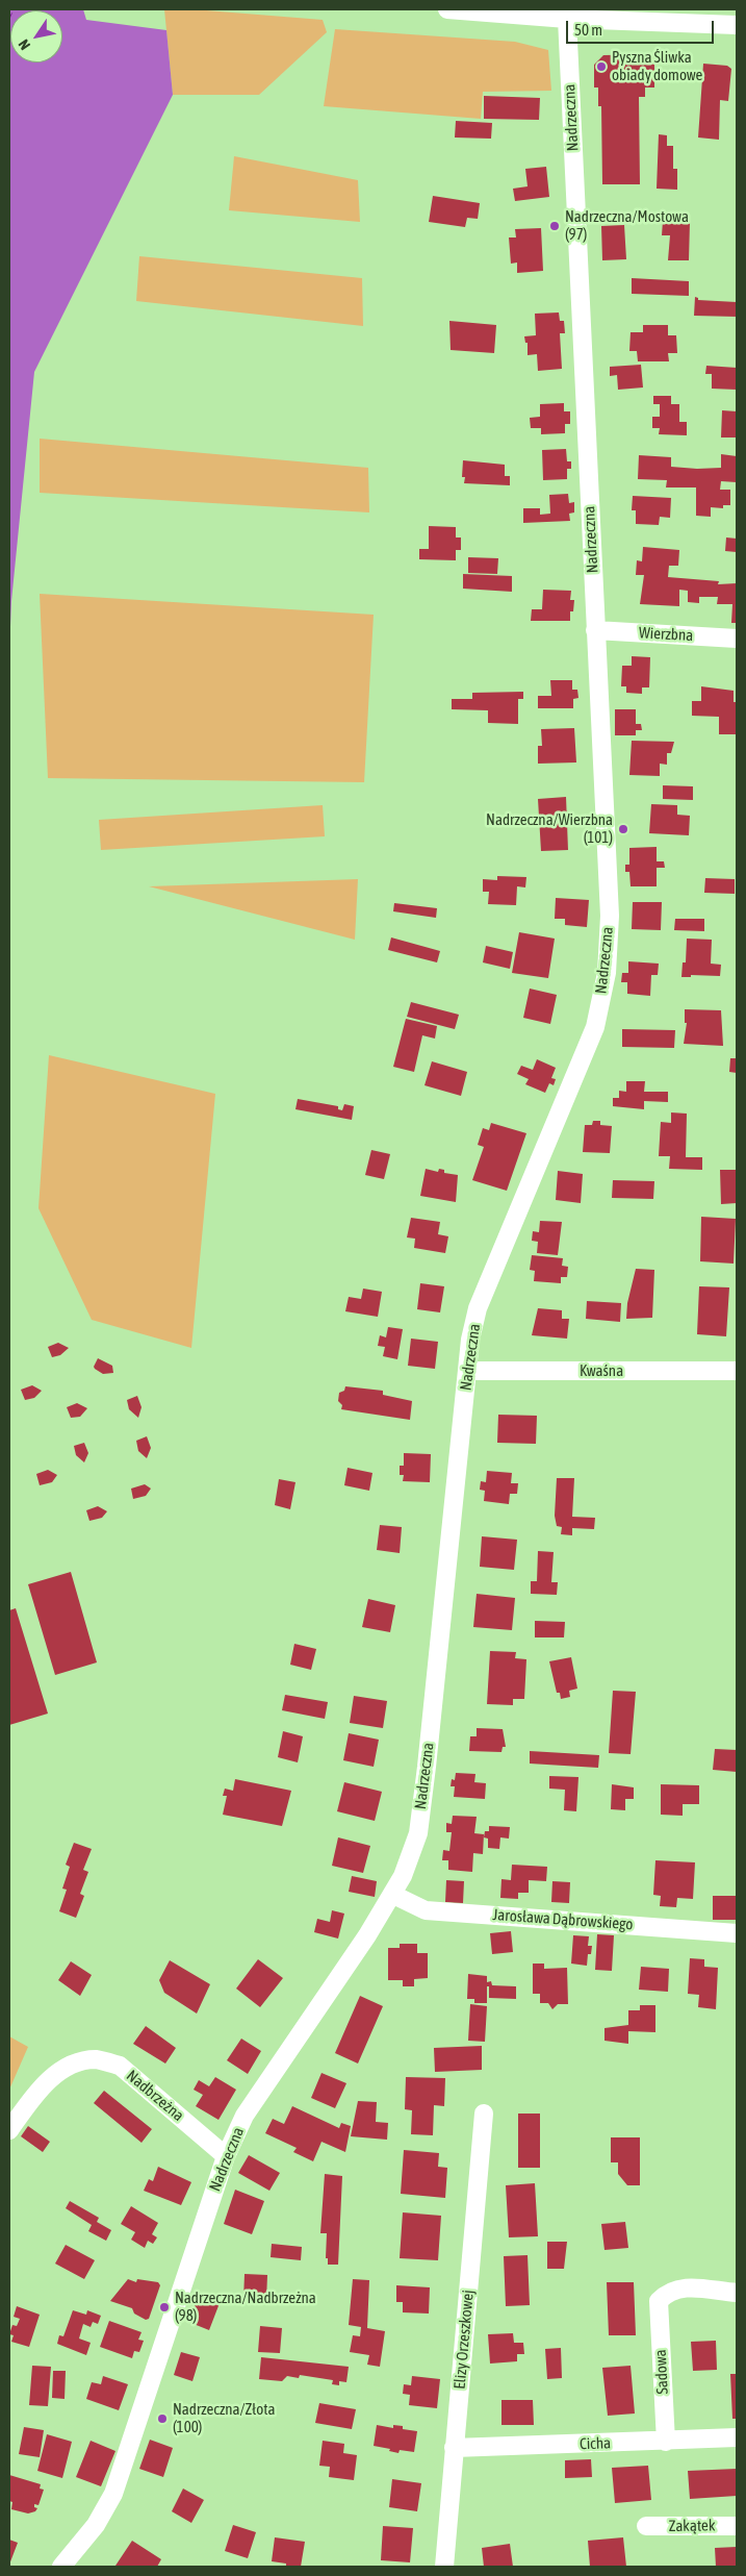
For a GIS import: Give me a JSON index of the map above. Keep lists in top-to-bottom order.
{
  "streets": {
    "street": [
      "Nadrzeczna",
      "Wierzbna",
      "Kwaśna",
      "Jarosława Dąbrowskiego",
      "Nadbrzeżna",
      "Elizy Orzeszkowej",
      "Sadowa",
      "Cicha",
      "Zakątek"
    ]
  },
  "crossings": [
    ["Nadrzeczna", "Wierzbna"],
    ["Nadrzeczna", "Kwaśna"],
    ["Nadrzeczna", "Jarosława Dąbrowskiego"],
    ["Nadrzeczna", "Nadbrzeżna"],
    ["Elizy Orzeszkowej", "Cicha"],
    ["Sadowa", "Cicha"]
  ],
  "places": [
    "Pyszna Śliwka obiady domowe",
    "Nadrzeczna/Mostowa (97)",
    "Nadrzeczna/Wierzbna (101)",
    "Nadrzeczna/Nadbrzeżna (98)",
    "Nadrzeczna/Złota (100)"
  ],
  "scale_bar": "50 m",
  "north": "bottom left"
}
